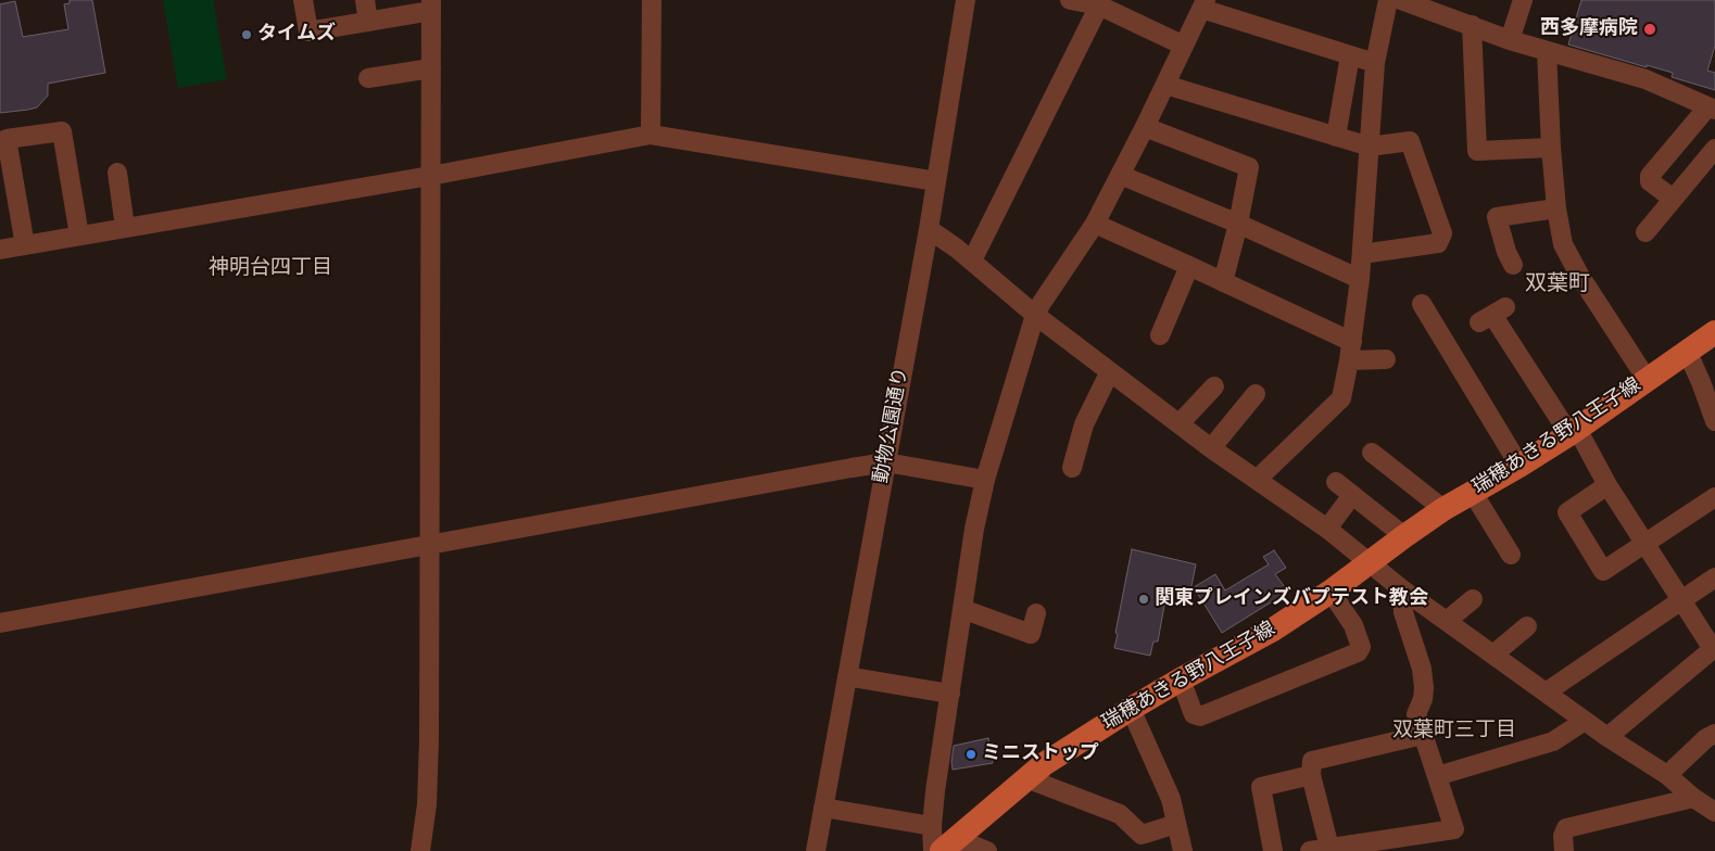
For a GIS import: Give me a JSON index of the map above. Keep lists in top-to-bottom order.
{
  "streets": {
    "main road": ["瑞穂あきる野八王子線"],
    "street": ["動物公園通り"]
  },
  "districts": ["神明台四丁目", "双葉町", "双葉町三丁目"],
  "places": [
    "西多摩病院",
    "タイムズ",
    "関東プレインズバプテスト教会",
    "ミニストップ"
  ]
}
